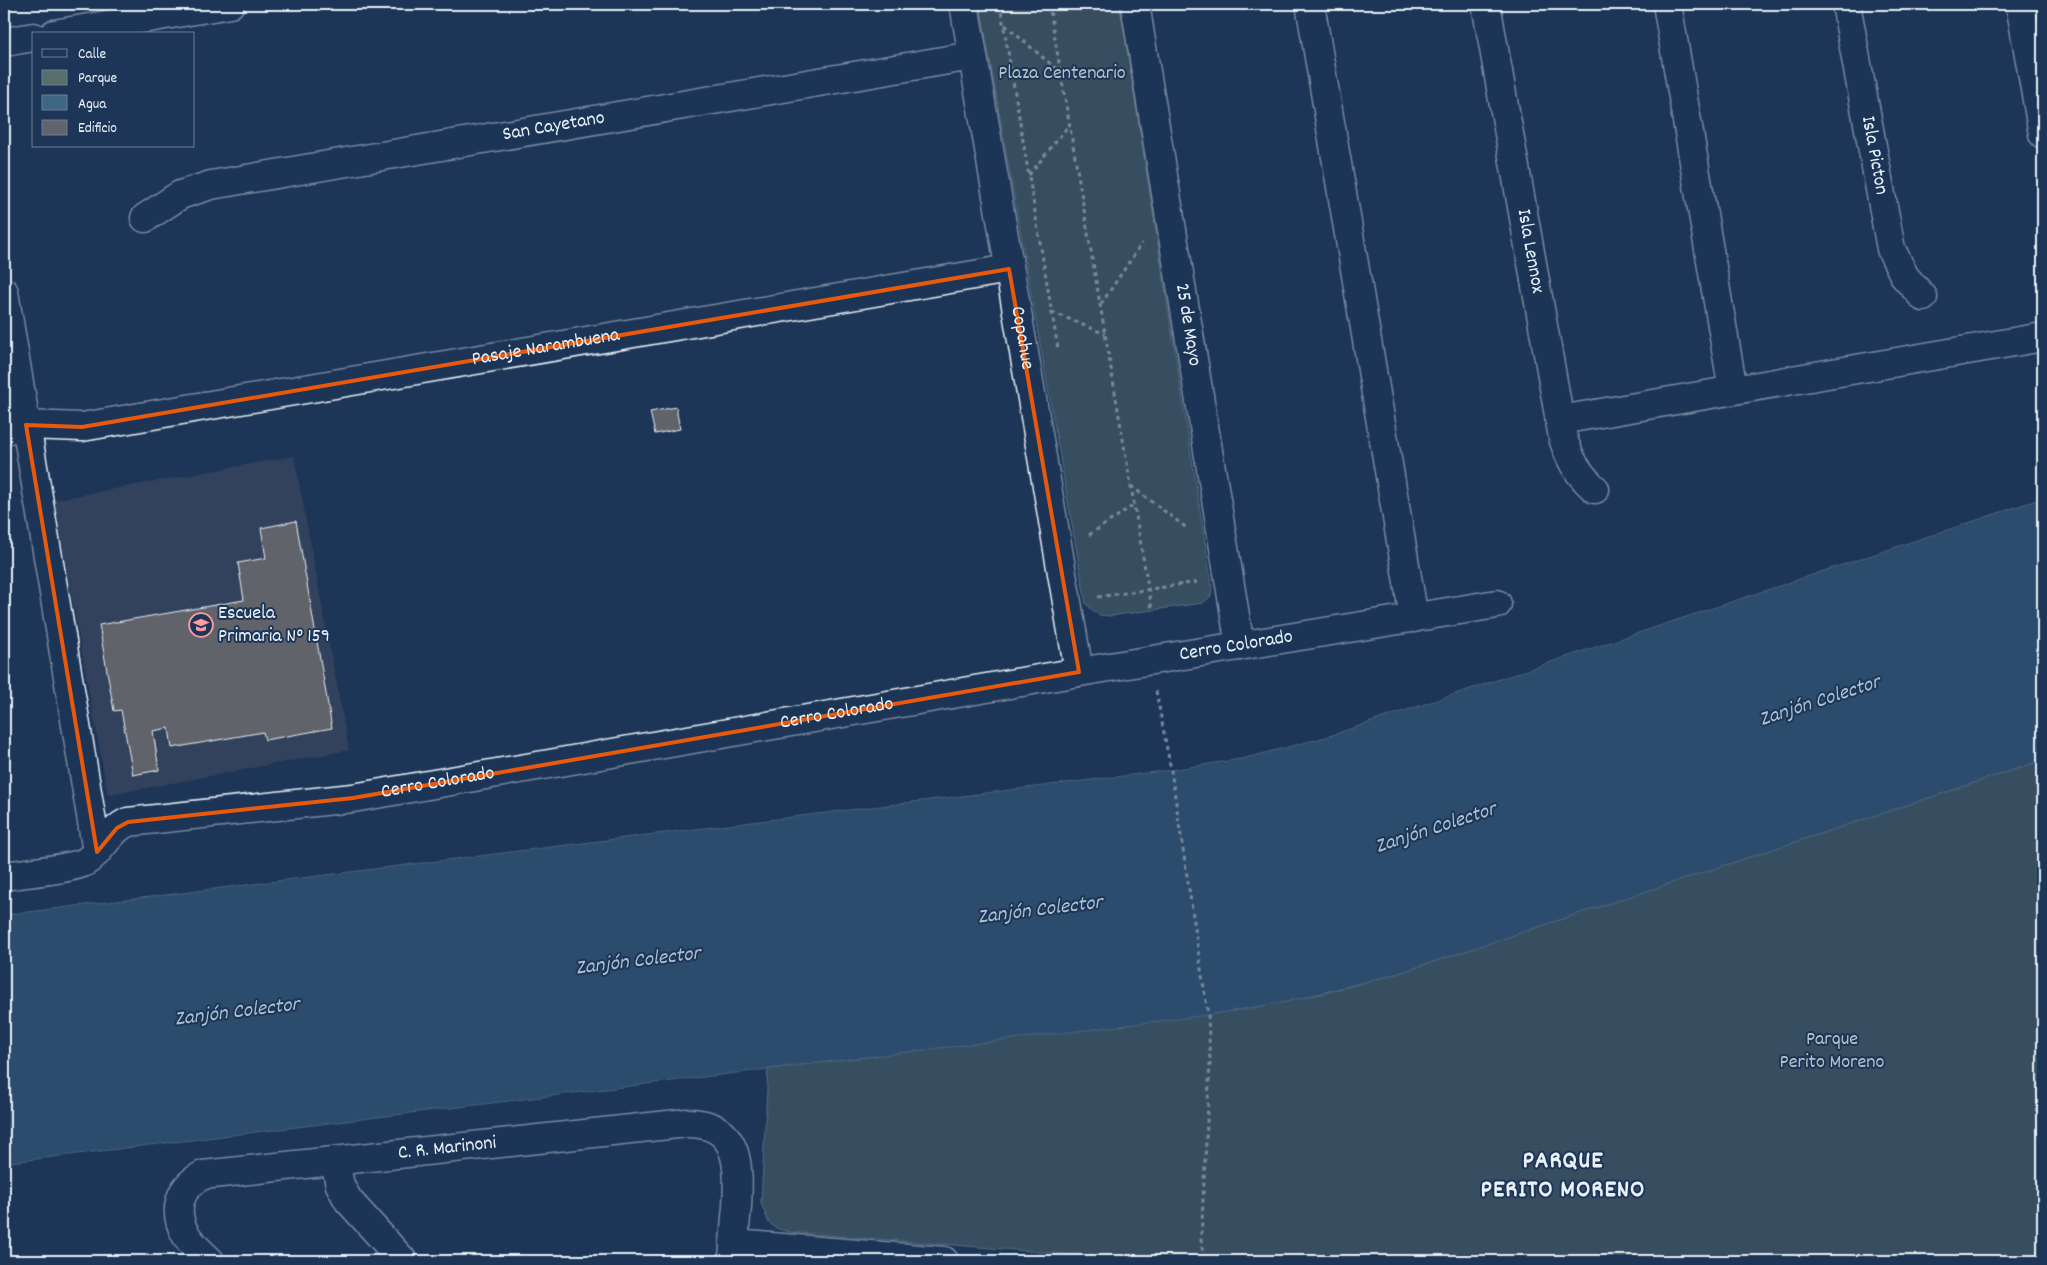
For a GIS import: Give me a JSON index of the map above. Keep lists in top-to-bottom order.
{
  "streets": {
    "street": [
      "San Cayetano",
      "Isla Picton",
      "Isla Lennox",
      "25 de Mayo",
      "Copahue",
      "Pasaje Narambuena",
      "Cerro Colorado",
      "C. R. Marinoni"
    ]
  },
  "crossings": [
    ["San Cayetano", "Copahue"],
    ["25 de Mayo", "Cerro Colorado"],
    ["Copahue", "Pasaje Narambuena"],
    ["Copahue", "Cerro Colorado"]
  ],
  "districts": ["PARQUE PERITO MORENO"],
  "water": ["Zanjón Colector"],
  "parks": ["Plaza Centenario", "Parque Perito Moreno"],
  "places": {
    "school or university": ["Escuela Primaria N° 159"]
  },
  "legend": [
    "Calle",
    "Parque",
    "Agua",
    "Edificio"
  ]
}
